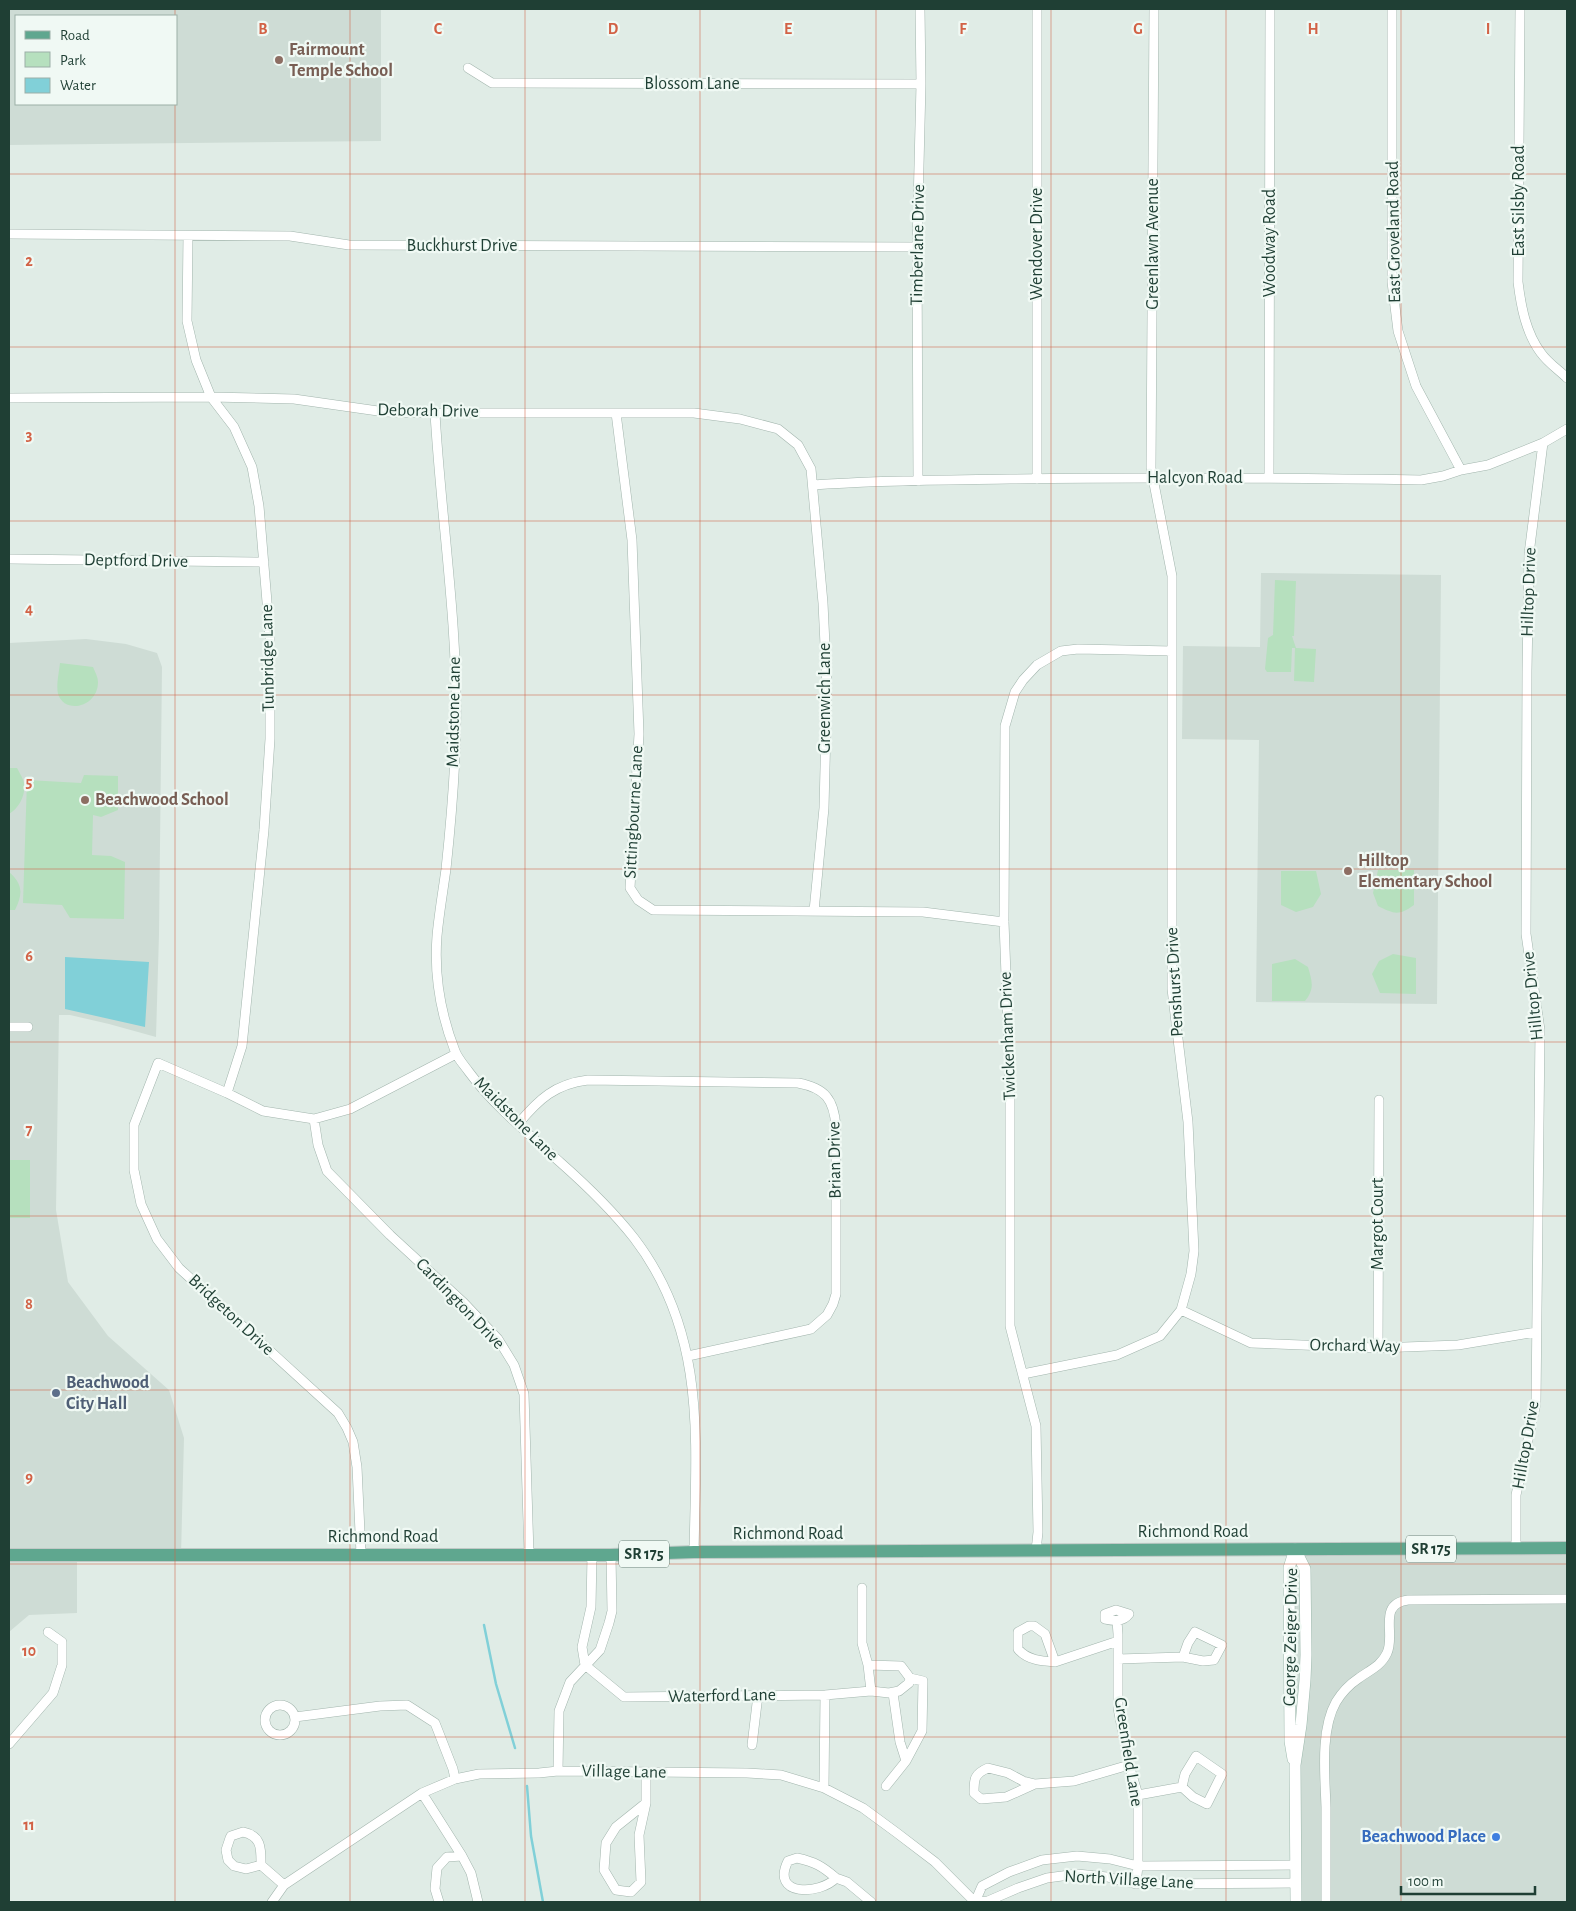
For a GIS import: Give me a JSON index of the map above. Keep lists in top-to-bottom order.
{
  "streets": {
    "main road": ["Richmond Road", "SR 175"],
    "street": [
      "Blossom Lane",
      "East Silsby Road",
      "East Groveland Road",
      "Woodway Road",
      "Wendover Drive",
      "Greenlawn Avenue",
      "Timberlane Drive",
      "Buckhurst Drive",
      "Deborah Drive",
      "Halcyon Road",
      "Deptford Drive",
      "Hilltop Drive",
      "Tunbridge Lane",
      "Greenwich Lane",
      "Maidstone Lane",
      "Sittingbourne Lane",
      "Penshurst Drive",
      "Twickenham Drive",
      "Brian Drive",
      "Margot Court",
      "Cardington Drive",
      "Bridgeton Drive",
      "Orchard Way",
      "George Zeiger Drive",
      "Waterford Lane",
      "Greenfield Lane",
      "Village Lane",
      "North Village Lane"
    ]
  },
  "crossings": [
    ["Blossom Lane", "Timberlane Drive"],
    ["East Groveland Road", "Halcyon Road"],
    ["Woodway Road", "Halcyon Road"],
    ["Wendover Drive", "Halcyon Road"],
    ["Greenlawn Avenue", "Halcyon Road"],
    ["Greenlawn Avenue", "Penshurst Drive"],
    ["Timberlane Drive", "Buckhurst Drive"],
    ["Timberlane Drive", "Halcyon Road"],
    ["Buckhurst Drive", "Tunbridge Lane"],
    ["Deborah Drive", "Halcyon Road"],
    ["Deborah Drive", "Tunbridge Lane"],
    ["Deborah Drive", "Greenwich Lane"],
    ["Deborah Drive", "Maidstone Lane"],
    ["Deborah Drive", "Sittingbourne Lane"],
    ["Halcyon Road", "Hilltop Drive"],
    ["Halcyon Road", "Greenwich Lane"],
    ["Halcyon Road", "Penshurst Drive"],
    ["Deptford Drive", "Tunbridge Lane"],
    ["Hilltop Drive", "Orchard Way"],
    ["Hilltop Drive", "Richmond Road"],
    ["Tunbridge Lane", "Bridgeton Drive"],
    ["Greenwich Lane", "Sittingbourne Lane"],
    ["Maidstone Lane", "Brian Drive"],
    ["Maidstone Lane", "Richmond Road"],
    ["Sittingbourne Lane", "Twickenham Drive"],
    ["Penshurst Drive", "Twickenham Drive"],
    ["Penshurst Drive", "Orchard Way"],
    ["Twickenham Drive", "Richmond Road"],
    ["Margot Court", "Orchard Way"],
    ["Cardington Drive", "Richmond Road"],
    ["Bridgeton Drive", "Richmond Road"],
    ["Richmond Road", "George Zeiger Drive"],
    ["George Zeiger Drive", "North Village Lane"],
    ["Greenfield Lane", "North Village Lane"],
    ["Village Lane", "North Village Lane"]
  ],
  "places": [
    "Fairmount Temple School",
    "Beachwood School",
    "Hilltop Elementary School",
    "Beachwood City Hall",
    "Beachwood Place"
  ],
  "legend": ["Road", "Park", "Water"],
  "scale_bar": "100 m",
  "grid": {
    "columns": [
      "B",
      "C",
      "D",
      "E",
      "F",
      "G",
      "H",
      "I"
    ],
    "rows": [
      "2",
      "3",
      "4",
      "5",
      "6",
      "7",
      "8",
      "9",
      "10",
      "11"
    ]
  }
}
